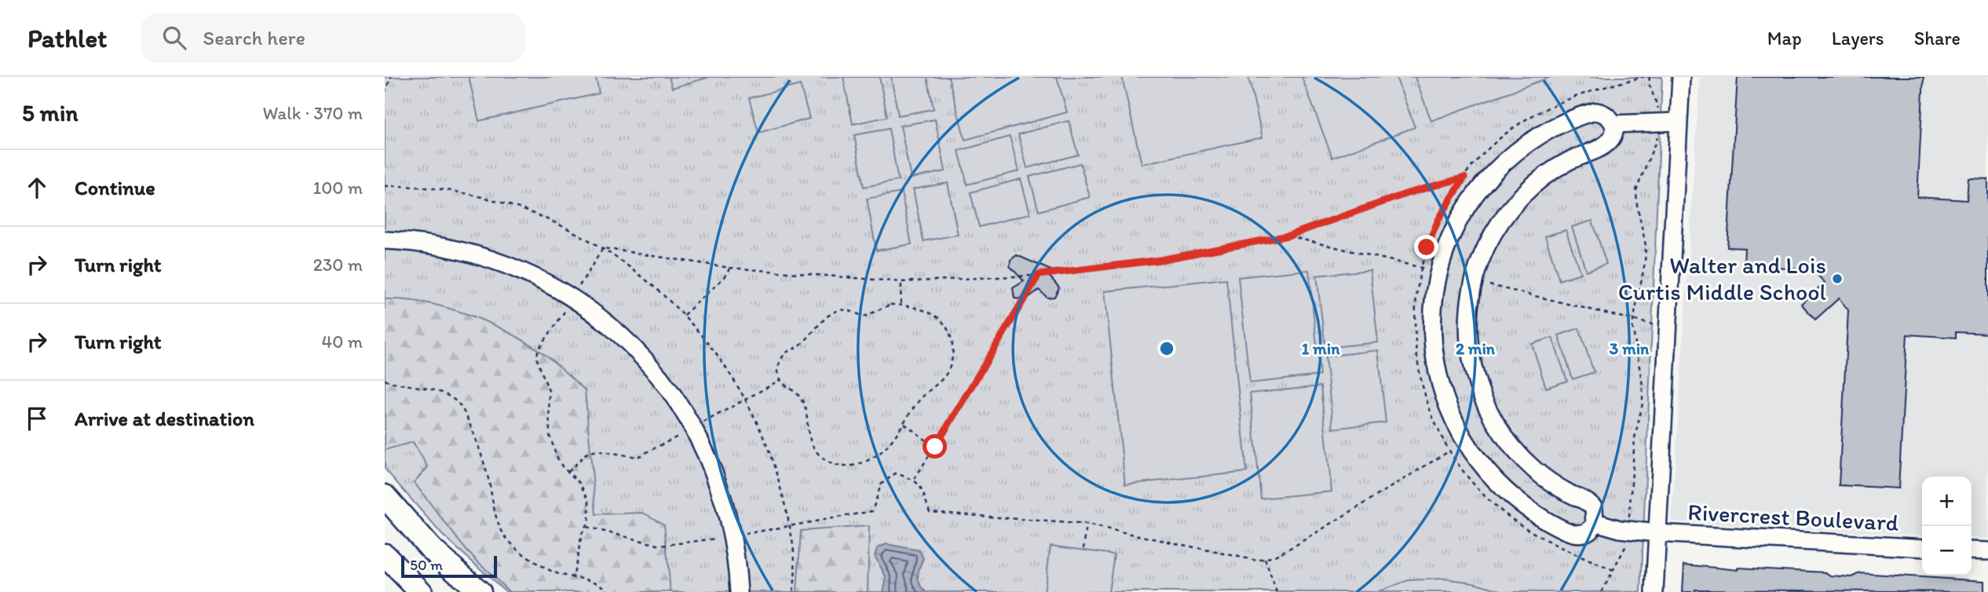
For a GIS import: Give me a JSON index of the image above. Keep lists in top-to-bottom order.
{
  "streets": {
    "street": ["Rivercrest Boulevard"]
  },
  "places": ["Walter and Lois Curtis Middle School"],
  "scale_bar": "50 m",
  "page": {
    "header": "Pathlet",
    "search": "Search here",
    "nav": ["Map", "Layers", "Share"],
    "heading": ["5 min", "Walk · 370 m"],
    "list": [
      ["Continue", "100 m"],
      ["Turn right", "230 m"],
      ["Turn right", "40 m"],
      "Arrive at destination"
    ],
    "map_buttons": ["+", "−"],
    "scale": "50 m"
  },
  "rings": ["1 min", "2 min", "3 min"]
}
